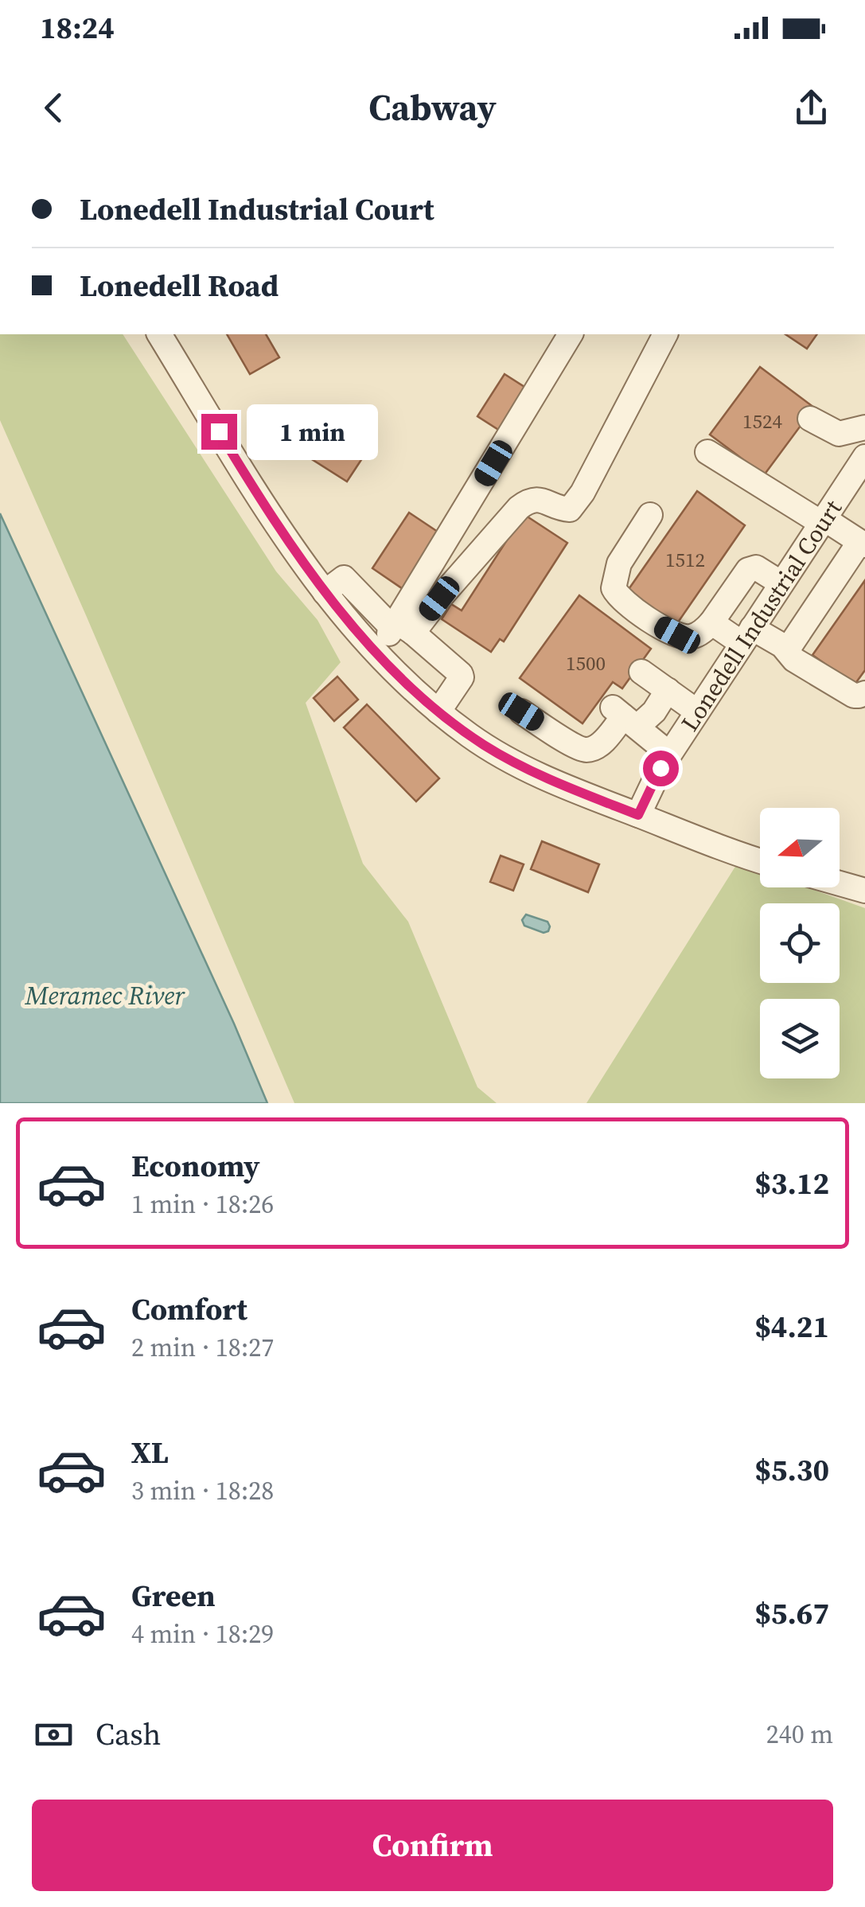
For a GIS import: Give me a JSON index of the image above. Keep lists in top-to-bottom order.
{
  "streets": {
    "street": ["Lonedell Industrial Court"]
  },
  "water": ["Meramec River"],
  "house_numbers": ["1524", "1512", "1500"],
  "north": "left",
  "page": {
    "status": "18:24",
    "header": "Cabway",
    "banner": ["Lonedell Industrial Court", "Lonedell Road"],
    "bubble": "1 min",
    "list": [
      {
        "name": "Economy",
        "note": "1 min · 18:26",
        "value": "$3.12"
      },
      {
        "name": "Comfort",
        "note": "2 min · 18:27",
        "value": "$4.21"
      },
      {
        "name": "XL",
        "note": "3 min · 18:28",
        "value": "$5.30"
      },
      {
        "name": "Green",
        "note": "4 min · 18:29",
        "value": "$5.67"
      }
    ],
    "pay": ["Cash", "240 m"],
    "buttons": "Confirm"
  }
}
